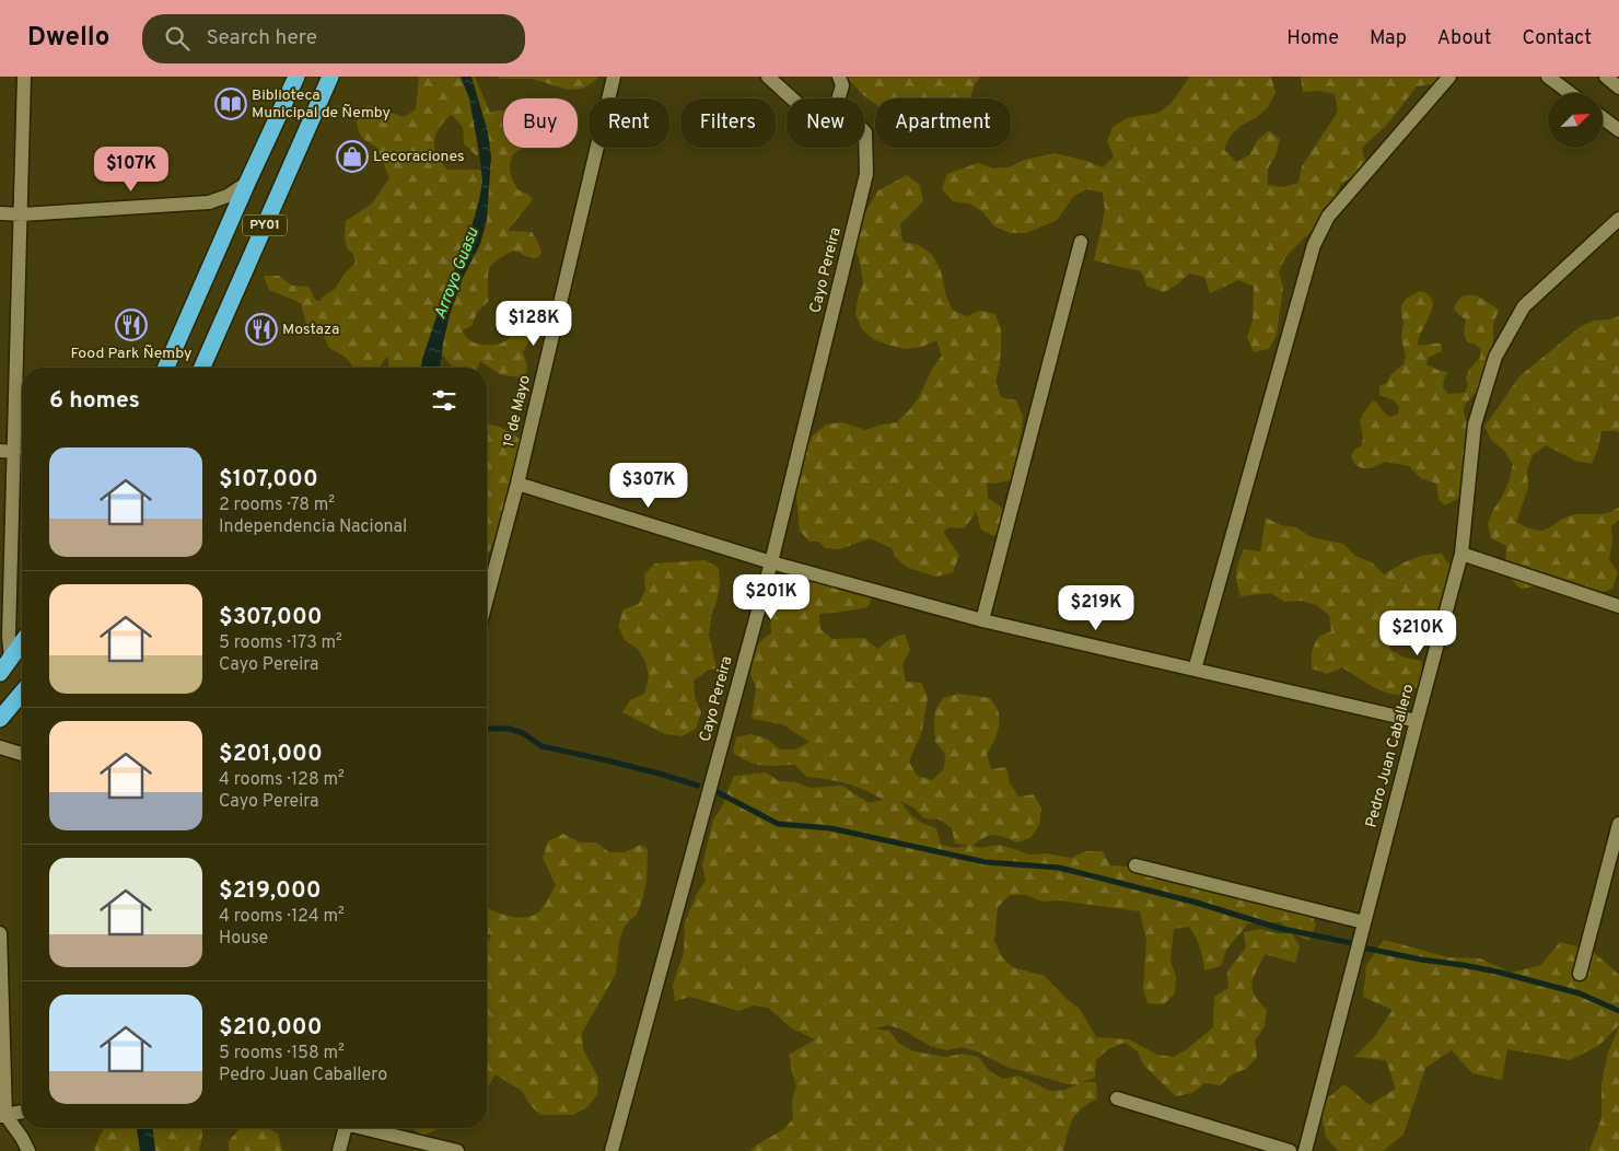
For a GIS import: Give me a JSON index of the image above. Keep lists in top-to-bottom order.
{
  "streets": {
    "highway": ["PY01"],
    "street": ["Cayo Pereira", "1º de Mayo", "Pedro Juan Caballero"]
  },
  "water": ["Arroyo Guasu"],
  "places": {
    "library": ["Biblioteca Municipal de Ñemby"],
    "shop": ["Lecoraciones"],
    "restaurant": ["Food Park Ñemby", "Mostaza"]
  },
  "north": "top right",
  "page": {
    "header": "Dwello",
    "search": "Search here",
    "nav": [
      "Home",
      "Map",
      "About",
      "Contact"
    ],
    "chip": [
      "Buy",
      "Rent",
      "Filters",
      "New",
      "Apartment"
    ],
    "price": [
      "$107K",
      "$128K",
      "$307K",
      "$201K",
      "$219K",
      "$210K"
    ],
    "heading": "6 homes",
    "list": [
      {
        "name": "$107,000",
        "note": "2 rooms · 78 m² · Independencia Nacional"
      },
      {
        "name": "$307,000",
        "note": "5 rooms · 173 m² · Cayo Pereira"
      },
      {
        "name": "$201,000",
        "note": "4 rooms · 128 m² · Cayo Pereira"
      },
      {
        "name": "$219,000",
        "note": "4 rooms · 124 m² · House"
      },
      {
        "name": "$210,000",
        "note": "5 rooms · 158 m² · Pedro Juan Caballero"
      }
    ]
  }
}
